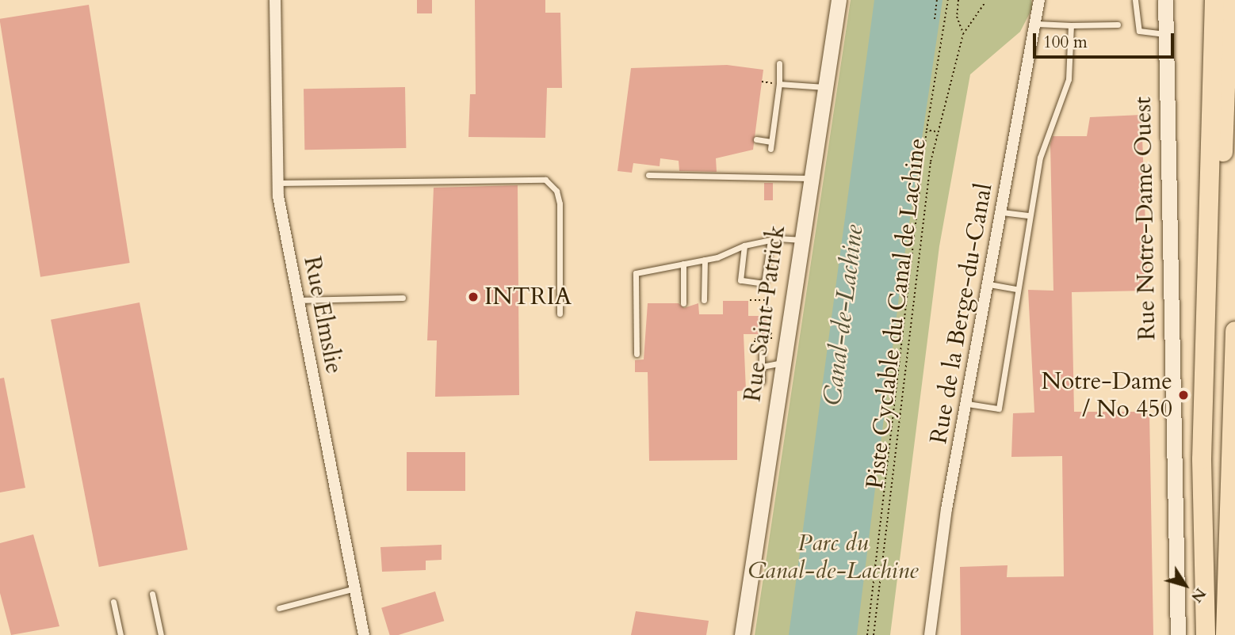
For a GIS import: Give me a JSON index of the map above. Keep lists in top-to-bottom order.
{
  "streets": {
    "main road": ["Rue Notre-Dame Ouest", "Rue Saint-Patrick"],
    "street": ["Rue de la Berge-du-Canal", "Rue Elmslie"],
    "path": ["Piste Cyclable du Canal de Lachine"]
  },
  "water": ["Canal-de-Lachine"],
  "parks": ["Parc du Canal-de-Lachine"],
  "places": ["INTRIA", "Notre-Dame / No 450"],
  "scale_bar": "100 m",
  "north": "bottom right"
}
